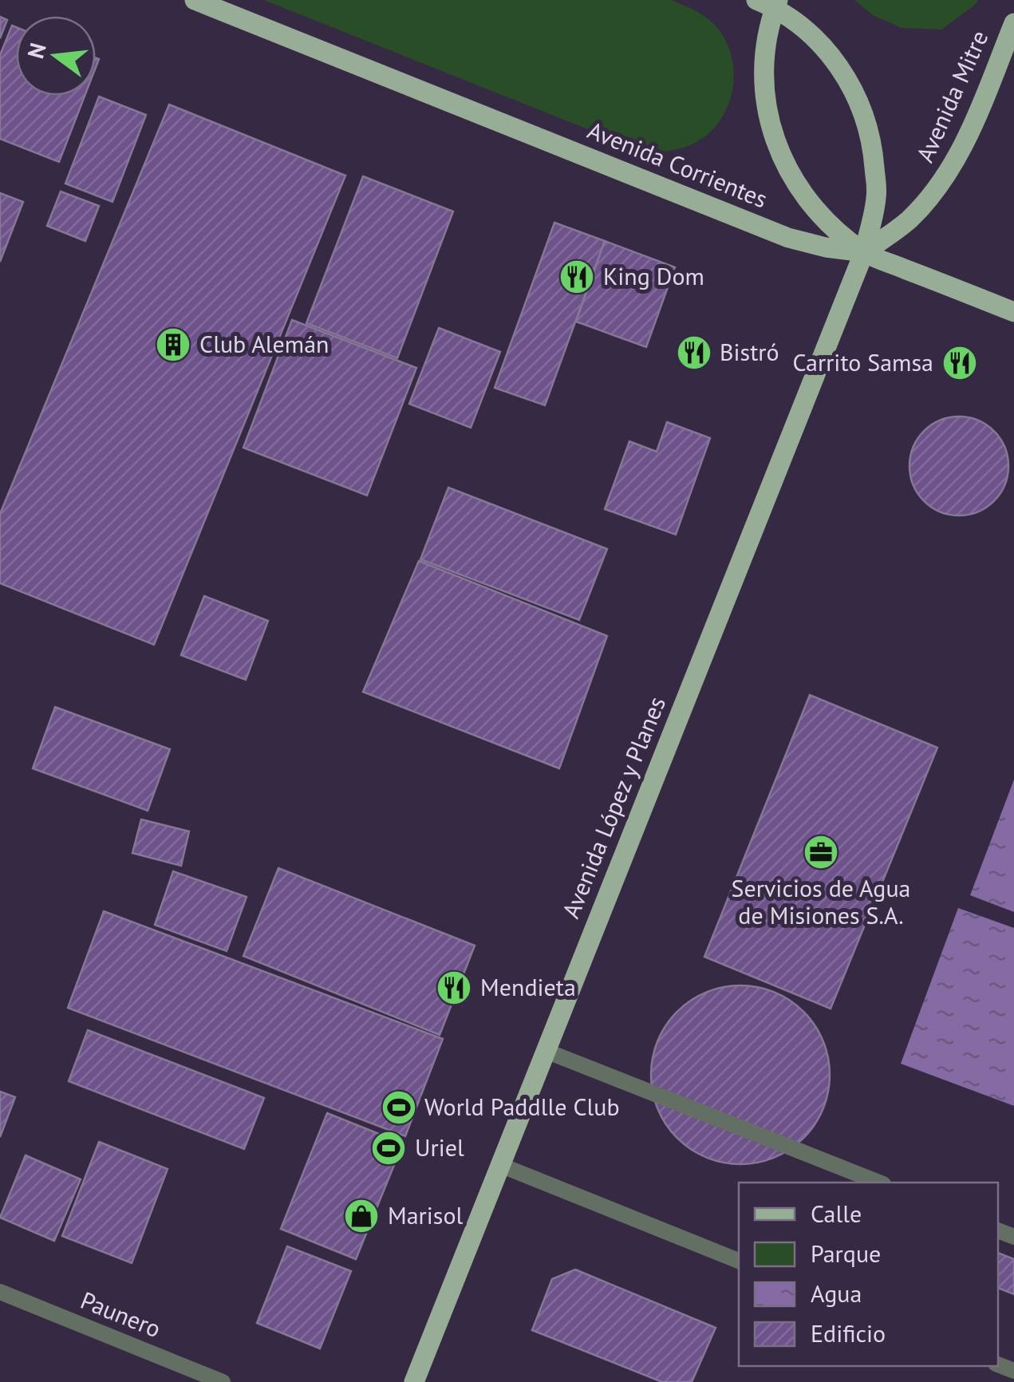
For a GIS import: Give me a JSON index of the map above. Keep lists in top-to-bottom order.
{
  "streets": {
    "main road": ["Avenida Mitre", "Avenida Corrientes", "Avenida López y Planes"],
    "street": ["Paunero"]
  },
  "crossings": [
    ["Avenida Mitre", "Avenida Corrientes"],
    ["Avenida Mitre", "Avenida López y Planes"],
    ["Avenida Corrientes", "Avenida López y Planes"]
  ],
  "places": {
    "restaurant": [
      "King Dom",
      "Bistró",
      "Carrito Samsa",
      "Mendieta"
    ],
    "building": ["Club Alemán"],
    "office": ["Servicios de Agua de Misiones S.A."],
    "sports": ["World Paddlle Club", "Uriel"],
    "shop": ["Marisol"]
  },
  "legend": [
    "Calle",
    "Parque",
    "Agua",
    "Edificio"
  ],
  "north": "left"
}
